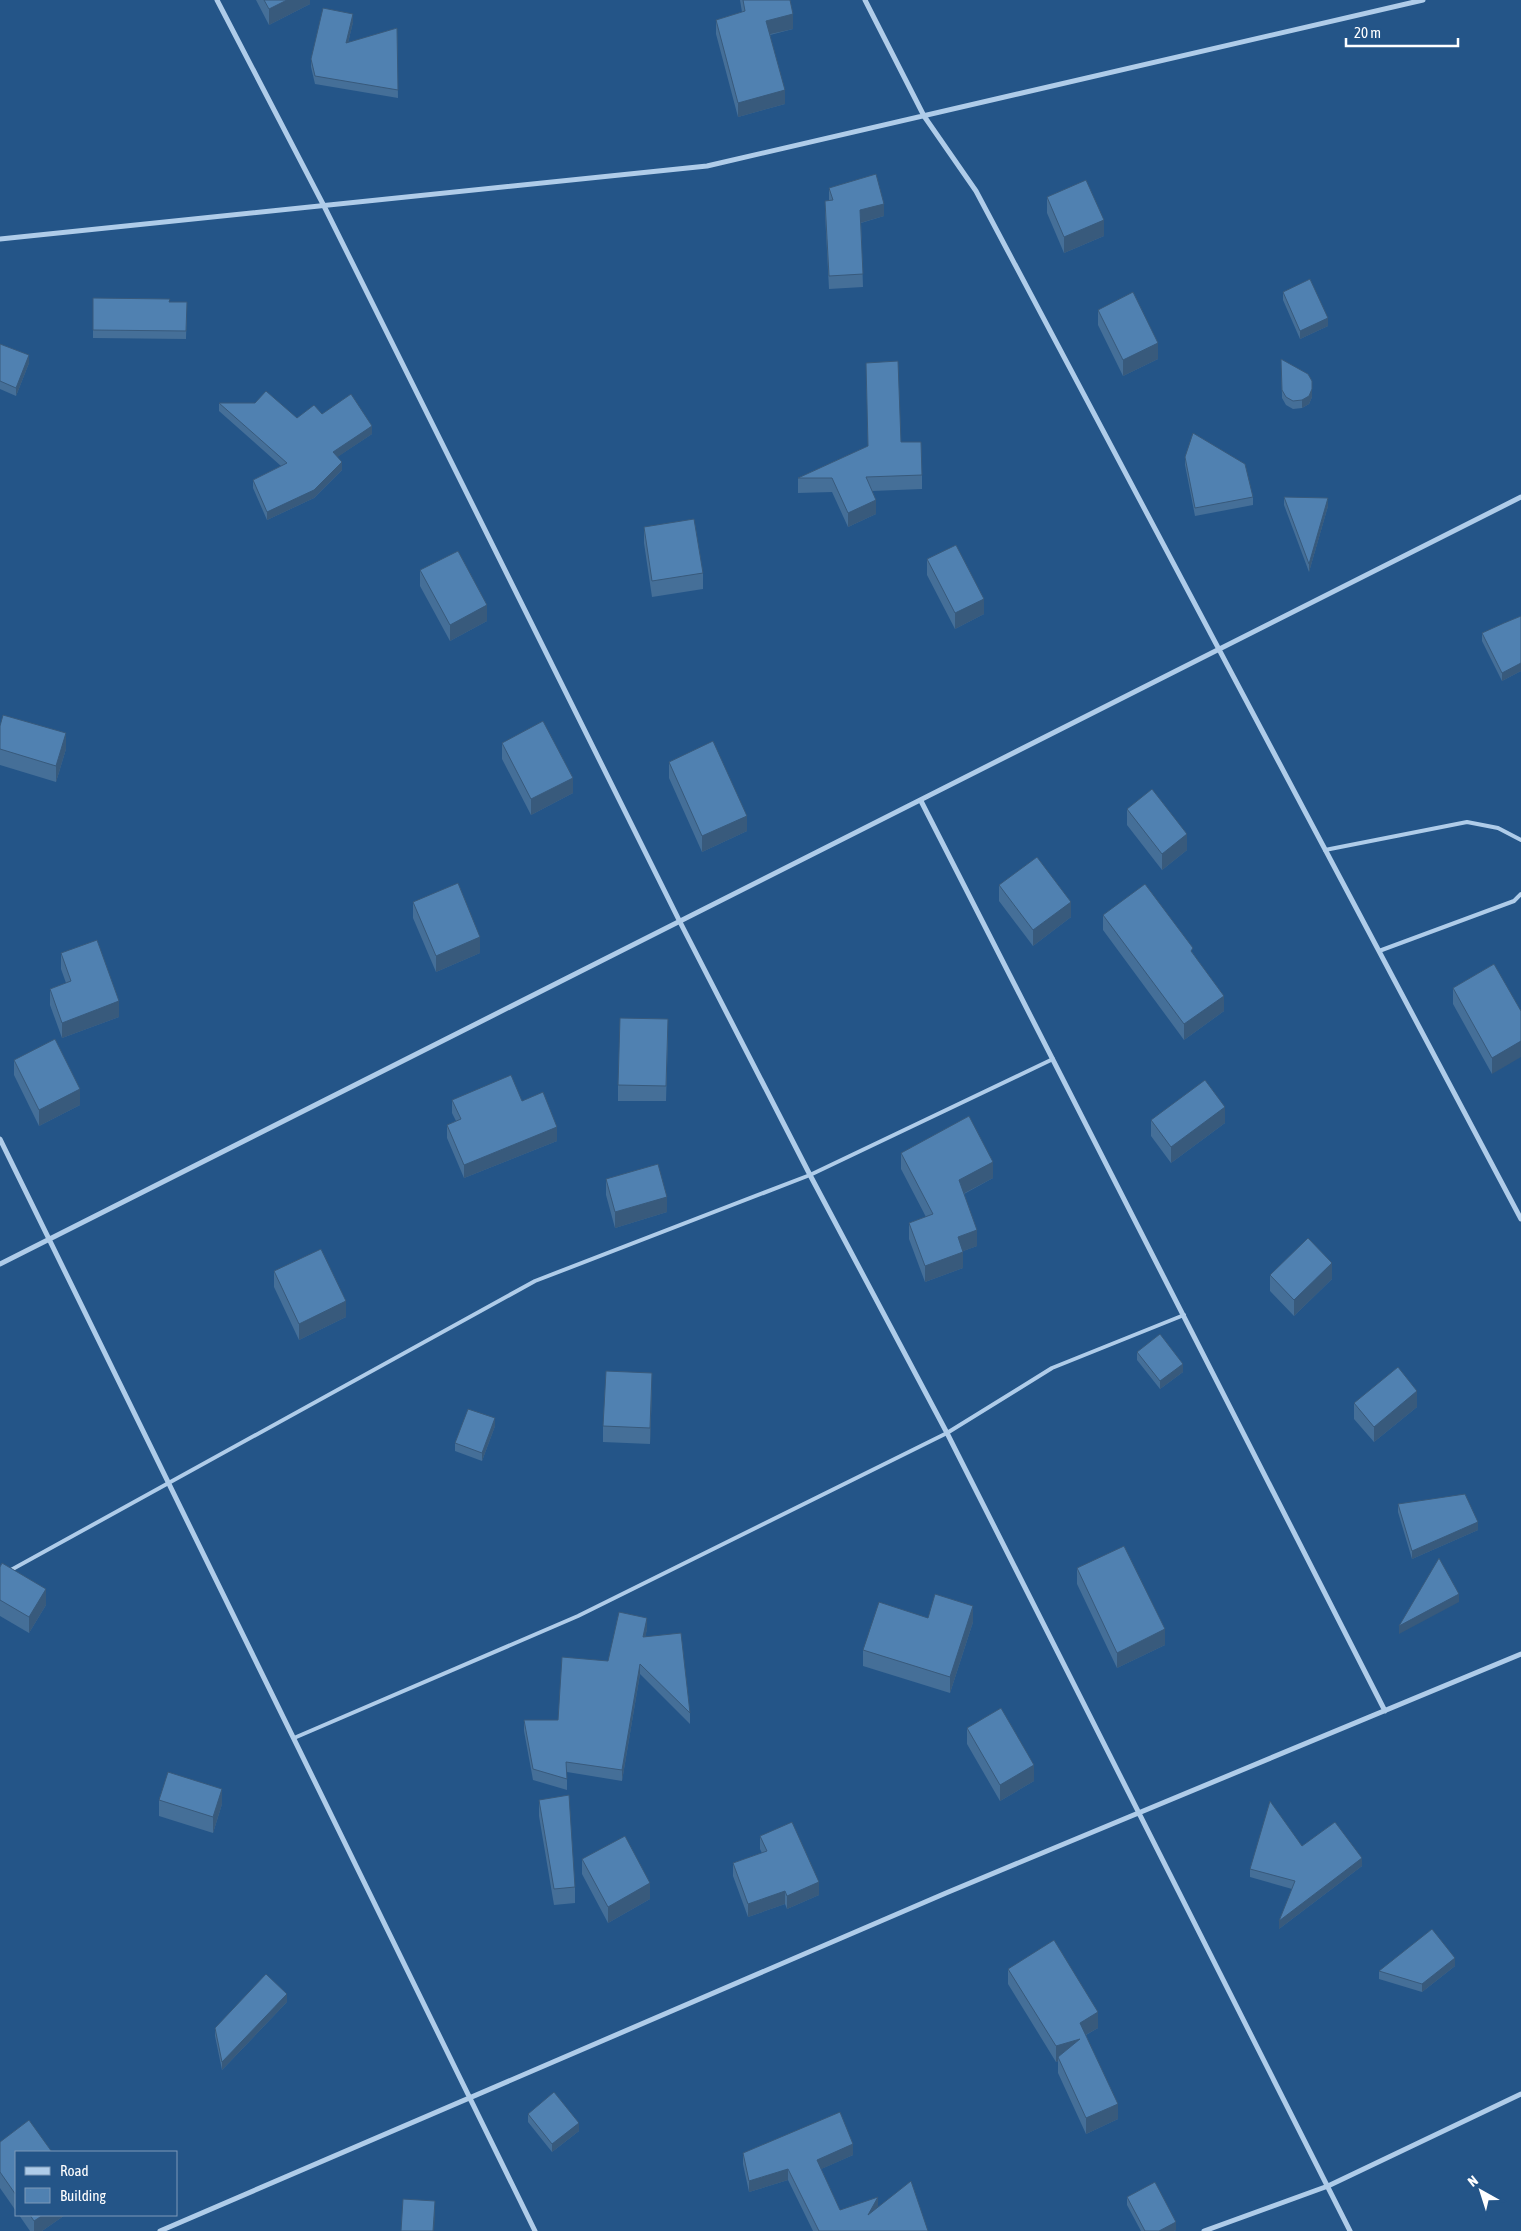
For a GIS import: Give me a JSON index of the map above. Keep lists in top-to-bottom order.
{
  "legend": ["Road", "Building"],
  "scale_bar": "20 m",
  "north": "top left"
}
